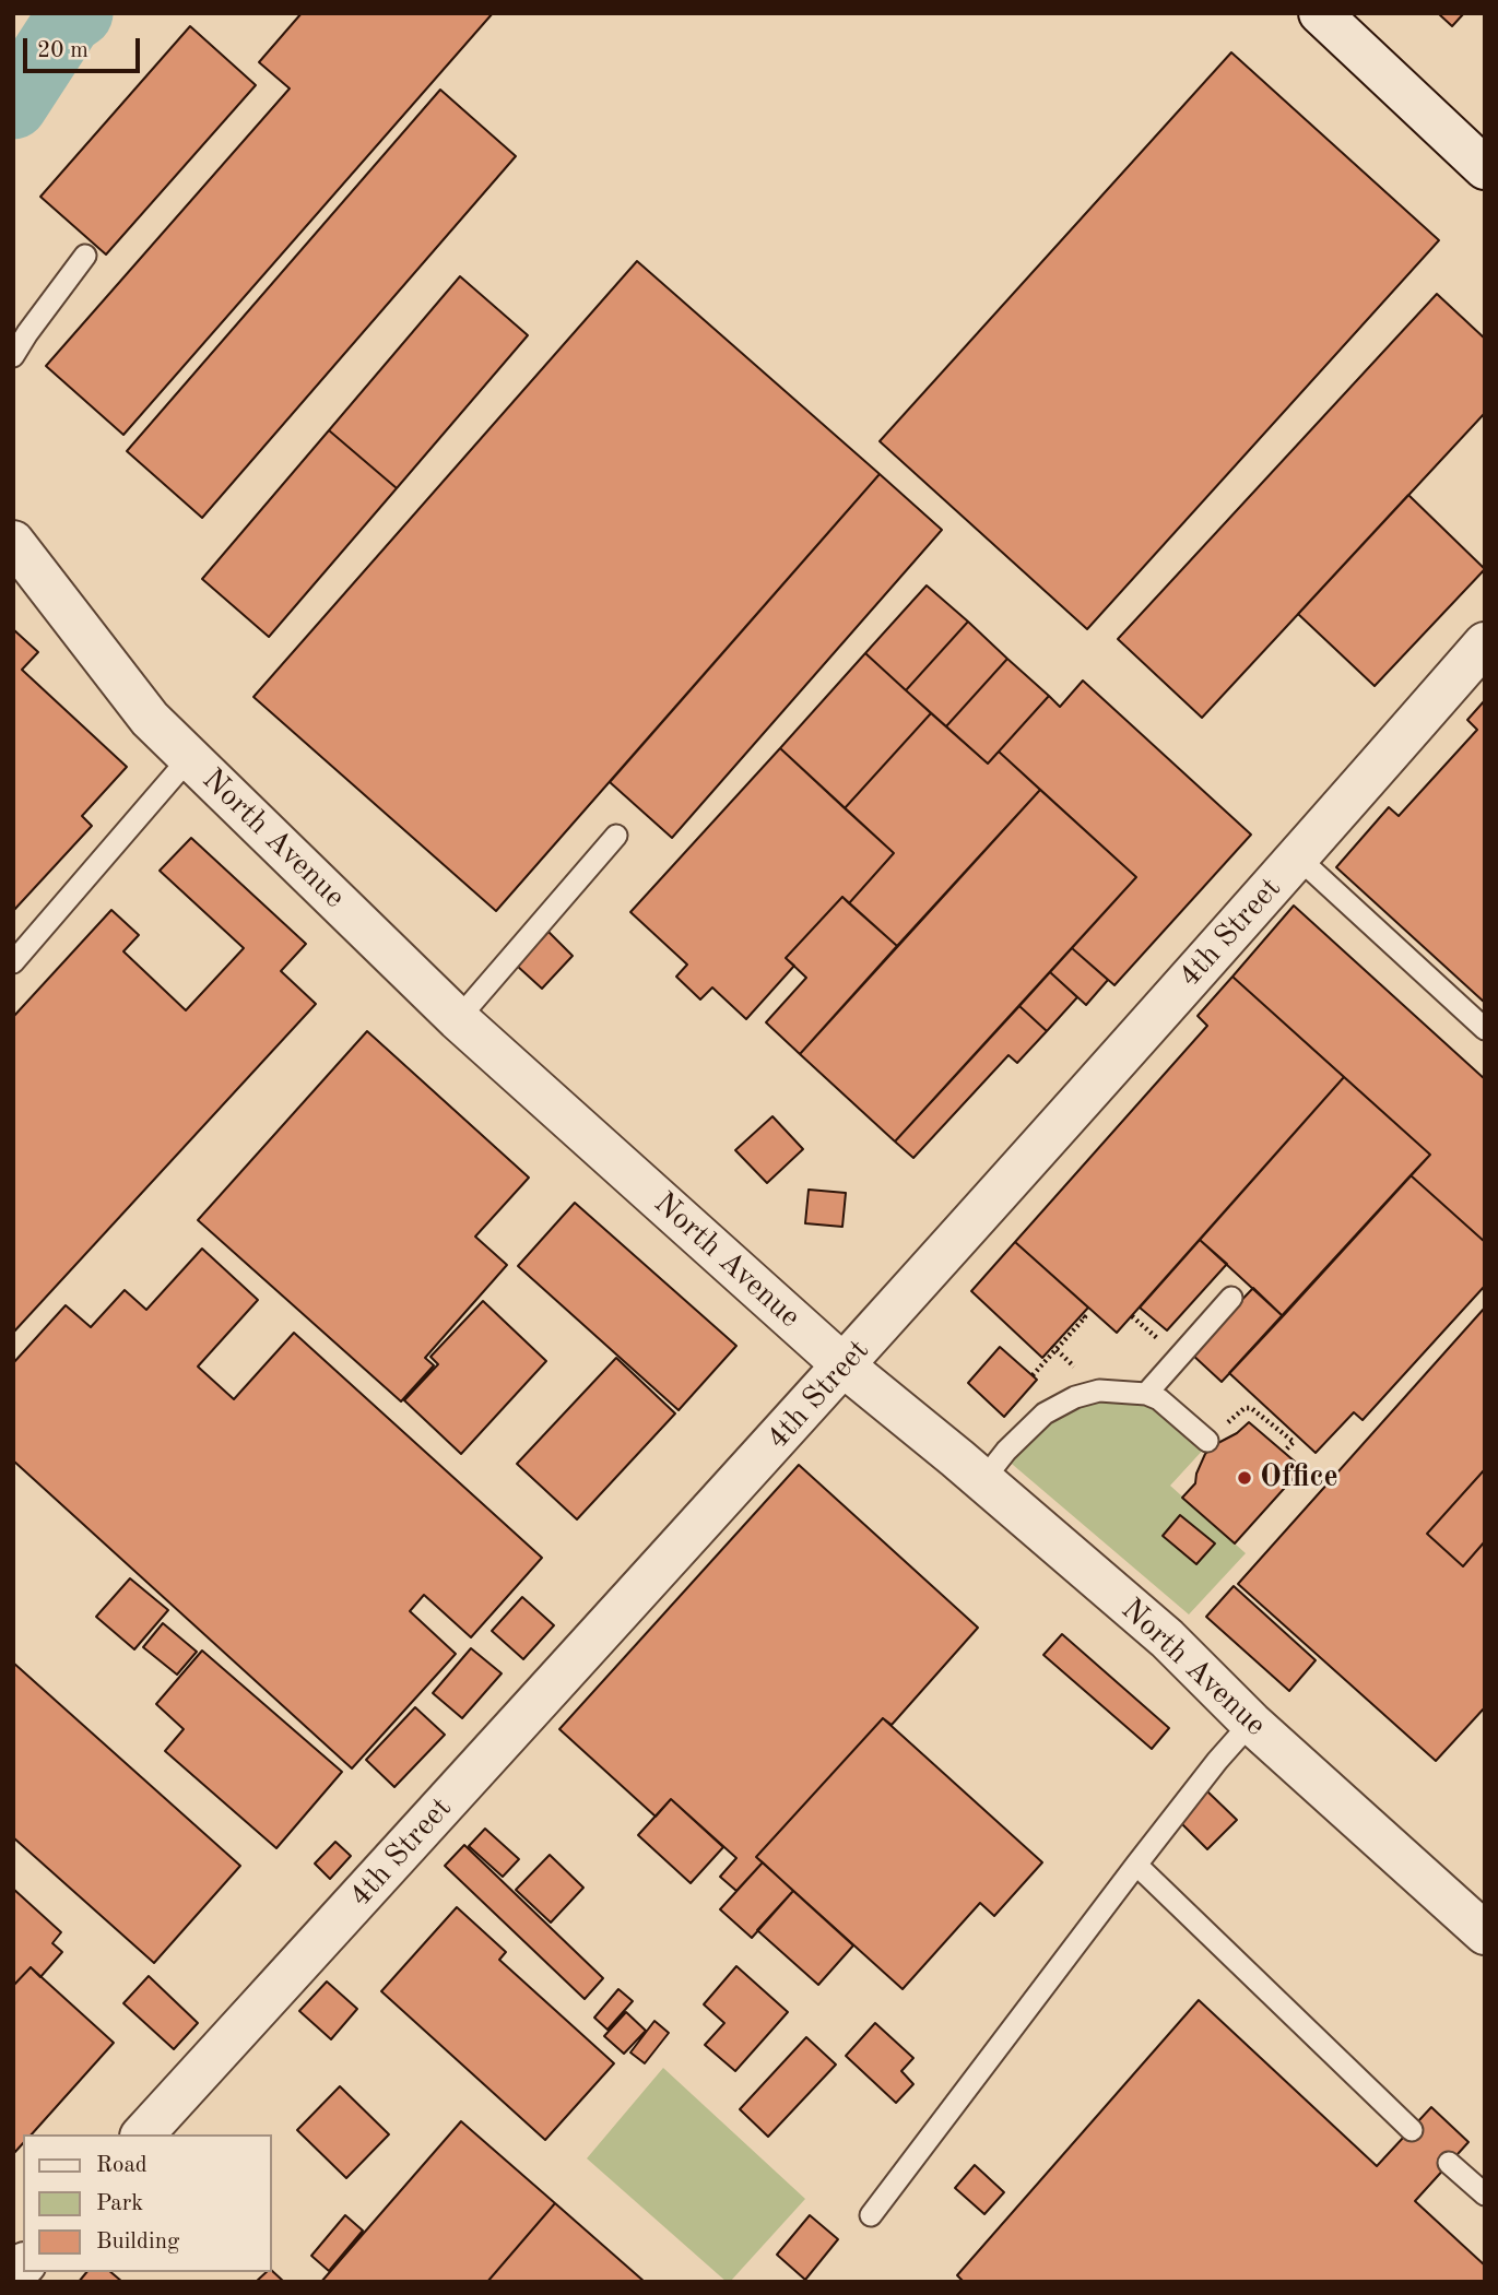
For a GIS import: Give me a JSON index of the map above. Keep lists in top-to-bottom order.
{
  "streets": {
    "street": ["North Avenue", "4th Street"]
  },
  "crossings": [
    ["North Avenue", "4th Street"]
  ],
  "places": ["Office"],
  "legend": ["Road", "Park", "Building"],
  "scale_bar": "20 m"
}
